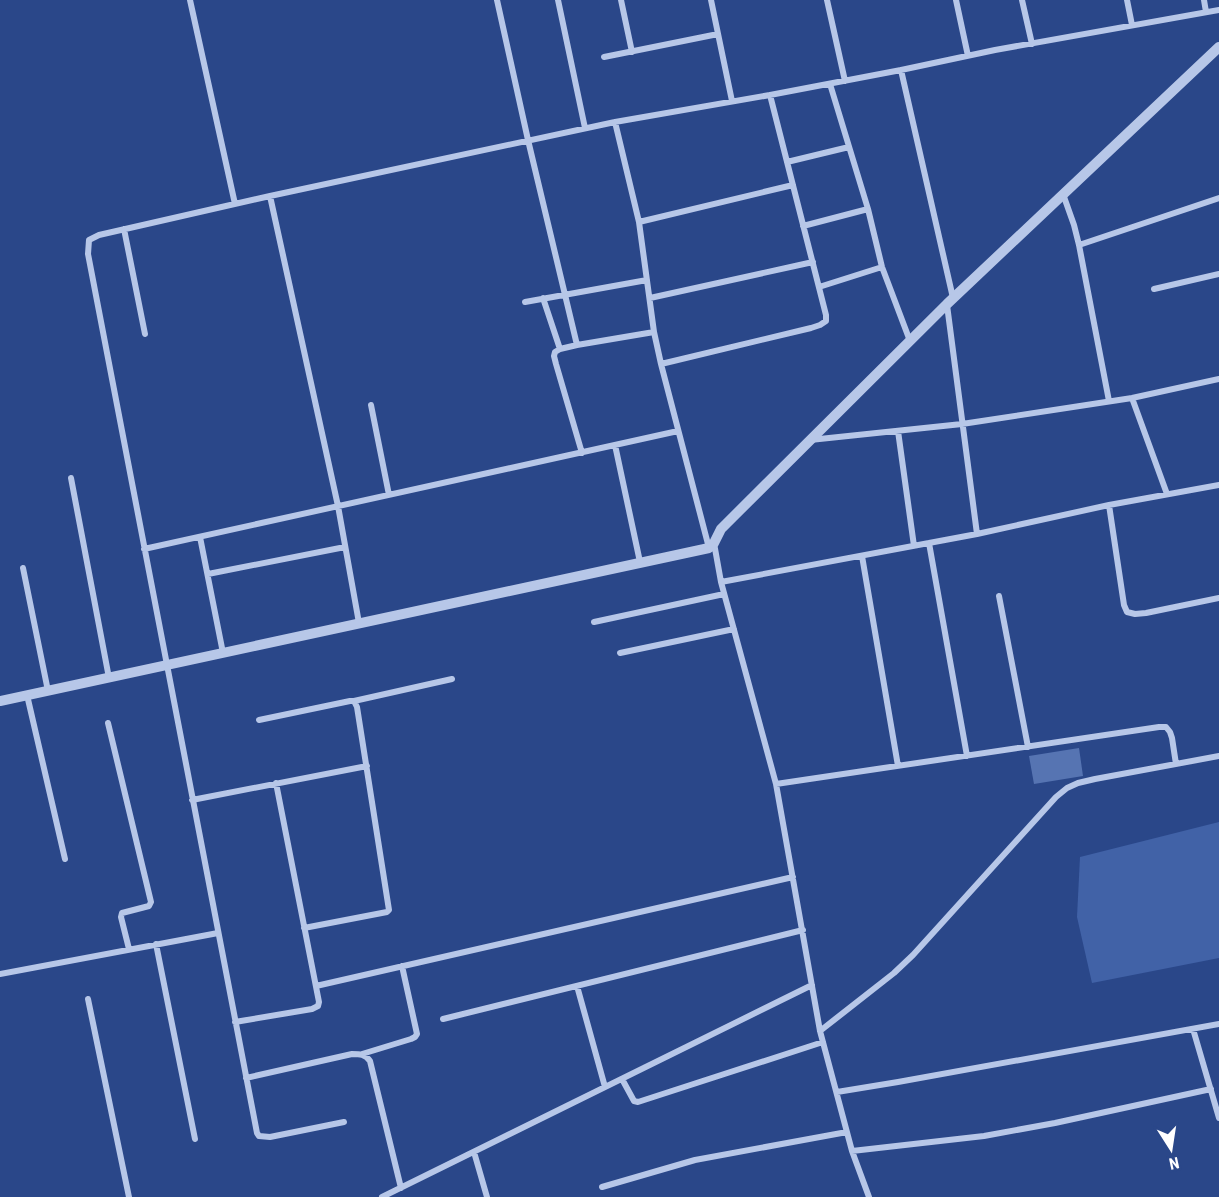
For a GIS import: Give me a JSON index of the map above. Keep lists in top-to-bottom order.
{
  "north": "bottom"
}
